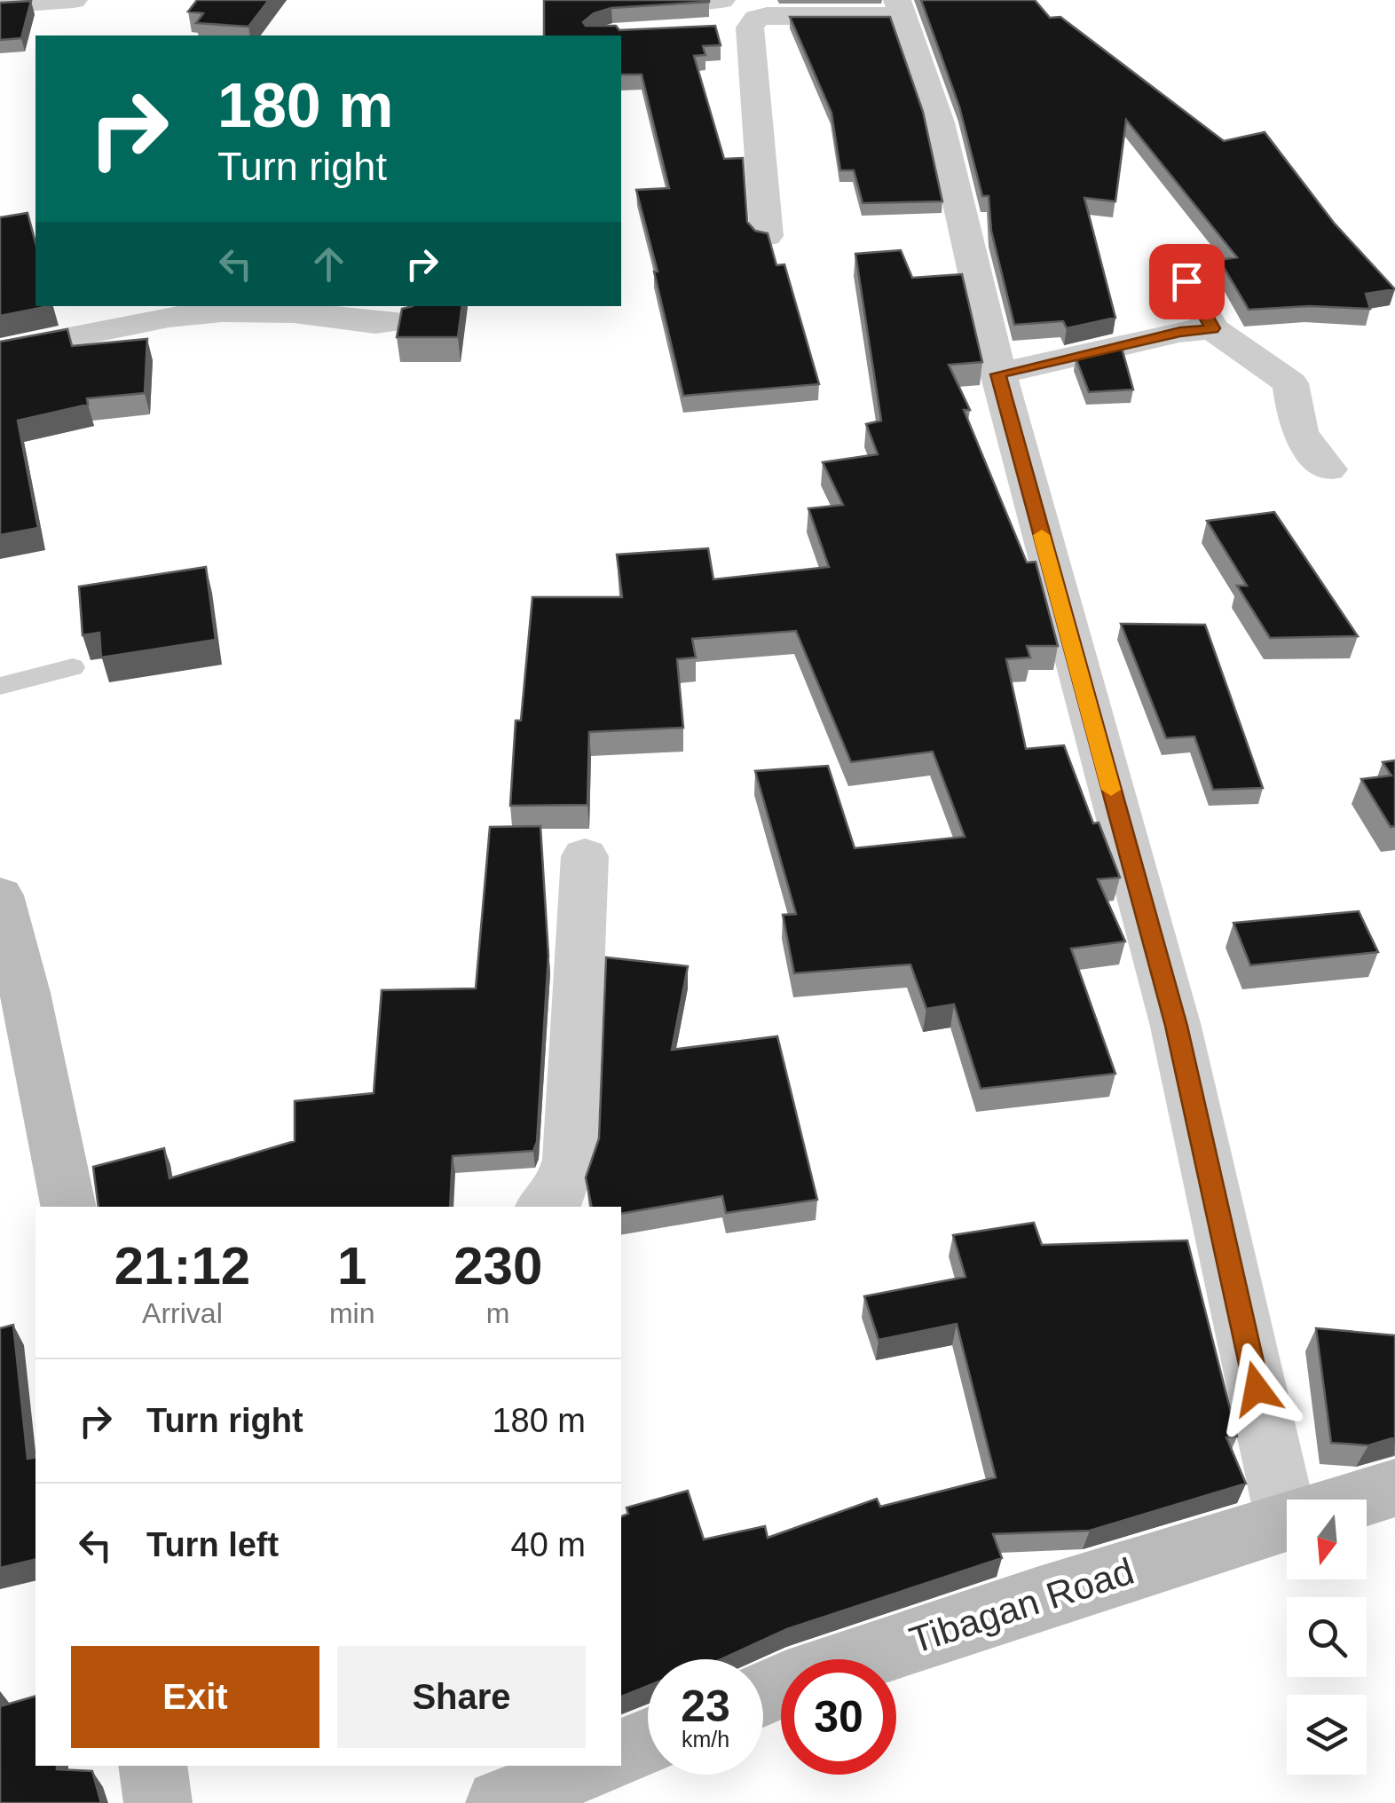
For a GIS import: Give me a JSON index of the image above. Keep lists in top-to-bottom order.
{
  "streets": {
    "street": ["Tibagan Road"]
  },
  "north": "bottom",
  "page": {
    "turn": ["180 m", "Turn right"],
    "eta": [
      "21:12",
      "Arrival",
      "1",
      "min",
      "230",
      "m"
    ],
    "list": [
      {
        "name": "Turn right",
        "value": "180 m"
      },
      {
        "name": "Turn left",
        "value": "40 m"
      }
    ],
    "buttons": ["Exit", "Share"],
    "speed": "23 km/h",
    "limit": "30"
  }
}
